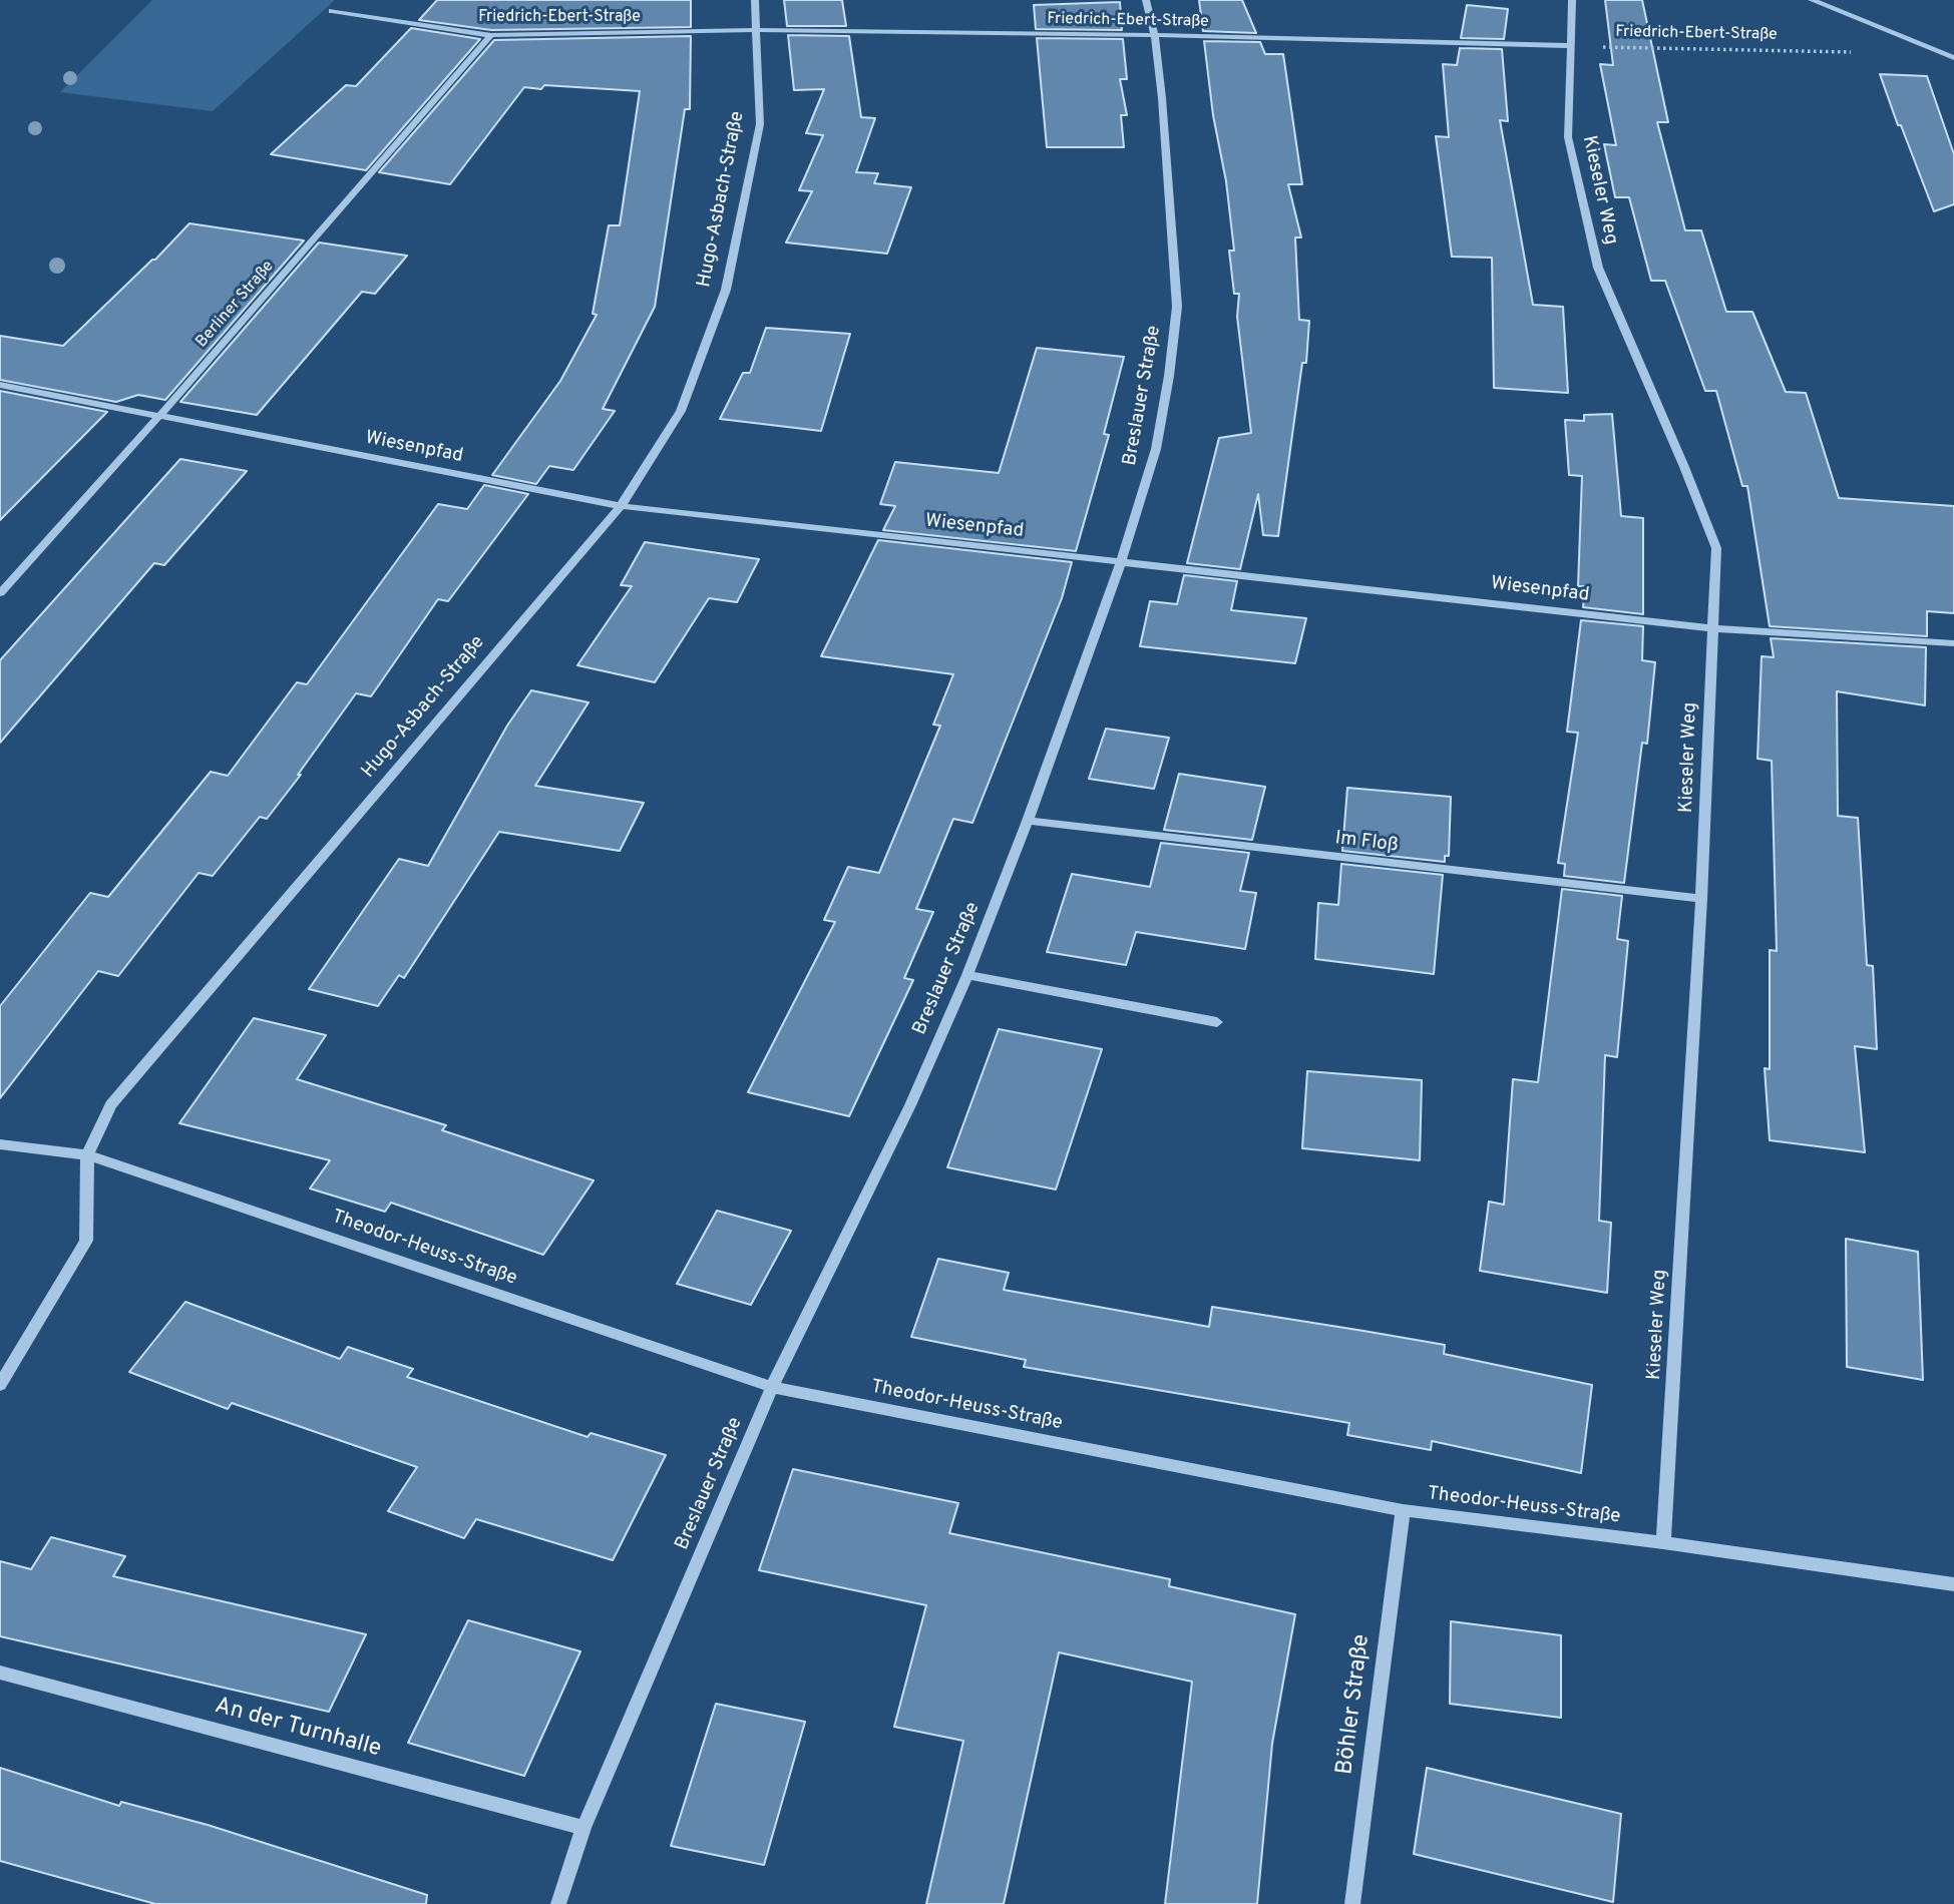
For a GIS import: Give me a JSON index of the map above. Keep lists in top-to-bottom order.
{
  "streets": {
    "street": [
      "Friedrich-Ebert-Straße",
      "Kieseler Weg",
      "Hugo-Asbach-Straße",
      "Berliner Straße",
      "Breslauer Straße",
      "Wiesenpfad",
      "Im Floß",
      "Theodor-Heuss-Straße",
      "Böhler Straße",
      "An der Turnhalle"
    ]
  },
  "crossings": [
    ["Friedrich-Ebert-Straße", "Kieseler Weg"],
    ["Friedrich-Ebert-Straße", "Hugo-Asbach-Straße"],
    ["Friedrich-Ebert-Straße", "Berliner Straße"],
    ["Friedrich-Ebert-Straße", "Breslauer Straße"],
    ["Kieseler Weg", "Wiesenpfad"],
    ["Kieseler Weg", "Im Floß"],
    ["Kieseler Weg", "Theodor-Heuss-Straße"],
    ["Hugo-Asbach-Straße", "Wiesenpfad"],
    ["Hugo-Asbach-Straße", "Theodor-Heuss-Straße"],
    ["Berliner Straße", "Wiesenpfad"],
    ["Breslauer Straße", "Wiesenpfad"],
    ["Breslauer Straße", "Im Floß"],
    ["Breslauer Straße", "Theodor-Heuss-Straße"],
    ["Breslauer Straße", "An der Turnhalle"],
    ["Theodor-Heuss-Straße", "Böhler Straße"]
  ]
}
